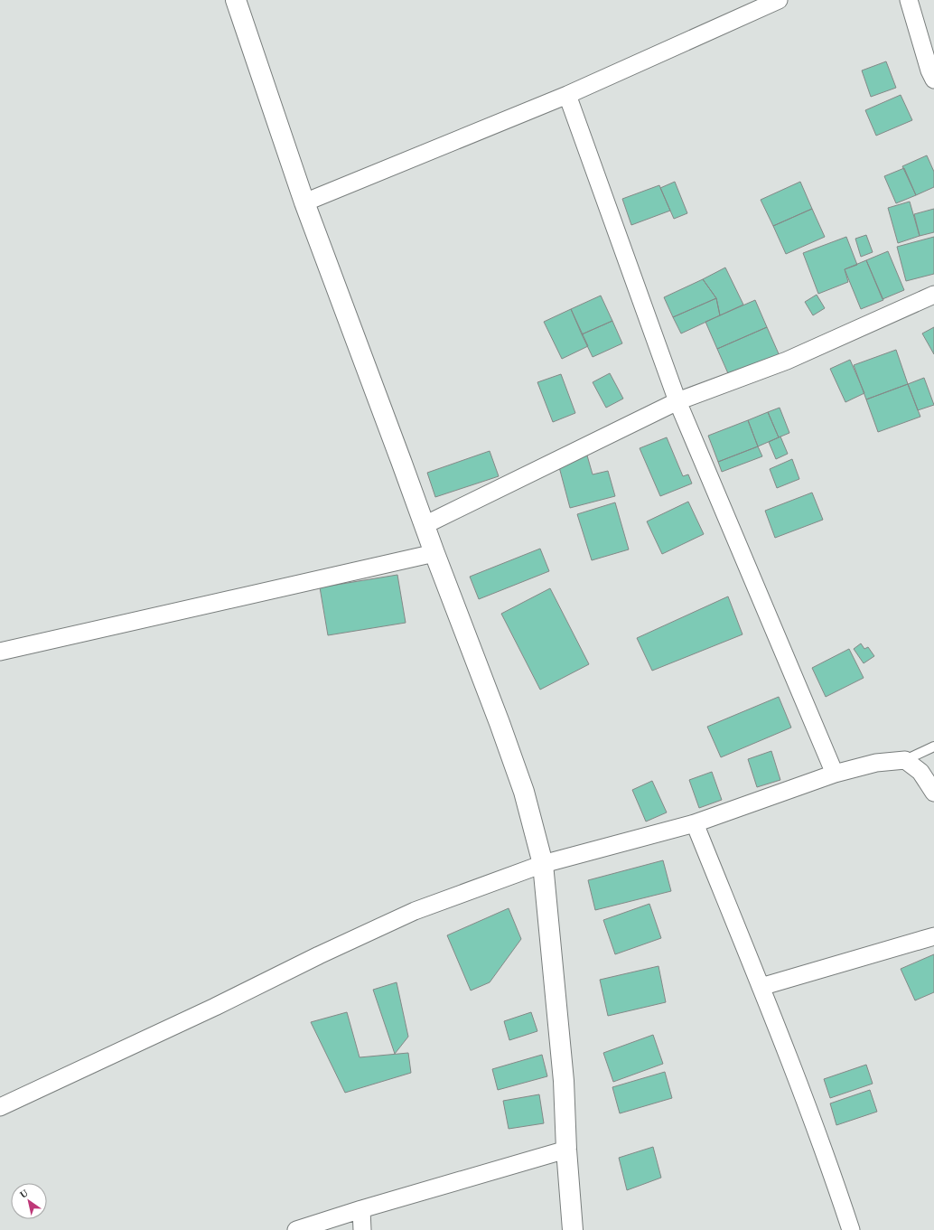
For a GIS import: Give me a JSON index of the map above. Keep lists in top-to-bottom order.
{
  "north": "top left"
}
